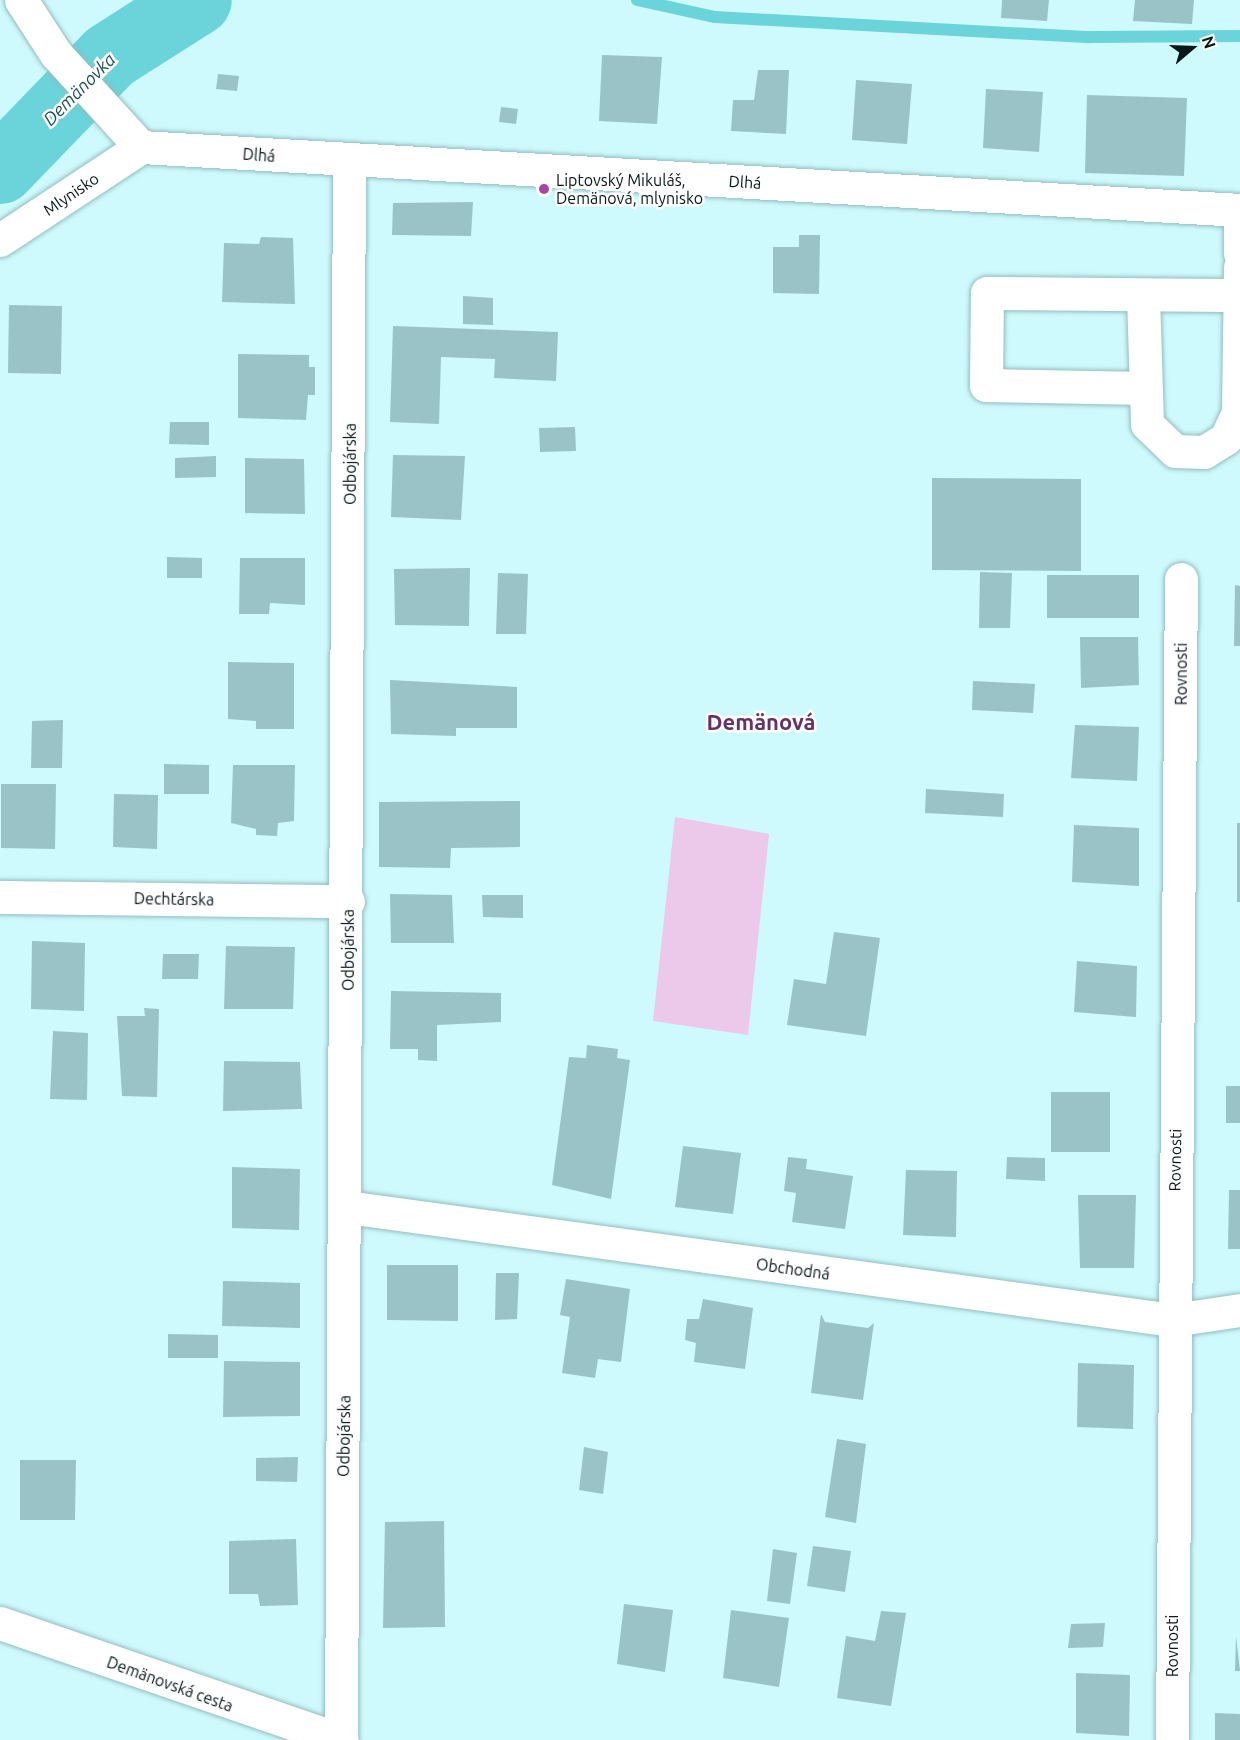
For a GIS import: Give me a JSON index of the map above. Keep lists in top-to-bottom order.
{
  "streets": {
    "street": [
      "Dlhá",
      "Mlynisko",
      "Odbojárska",
      "Rovnosti",
      "Dechtárska",
      "Obchodná",
      "Demänovská cesta"
    ]
  },
  "crossings": [
    ["Dlhá", "Mlynisko"],
    ["Dlhá", "Odbojárska"],
    ["Odbojárska", "Dechtárska"],
    ["Odbojárska", "Obchodná"],
    ["Odbojárska", "Demänovská cesta"],
    ["Rovnosti", "Obchodná"]
  ],
  "districts": ["Demänová"],
  "water": ["Demänovka"],
  "places": ["Liptovský Mikuláš, Demänová, mlynisko"],
  "north": "right"
}
